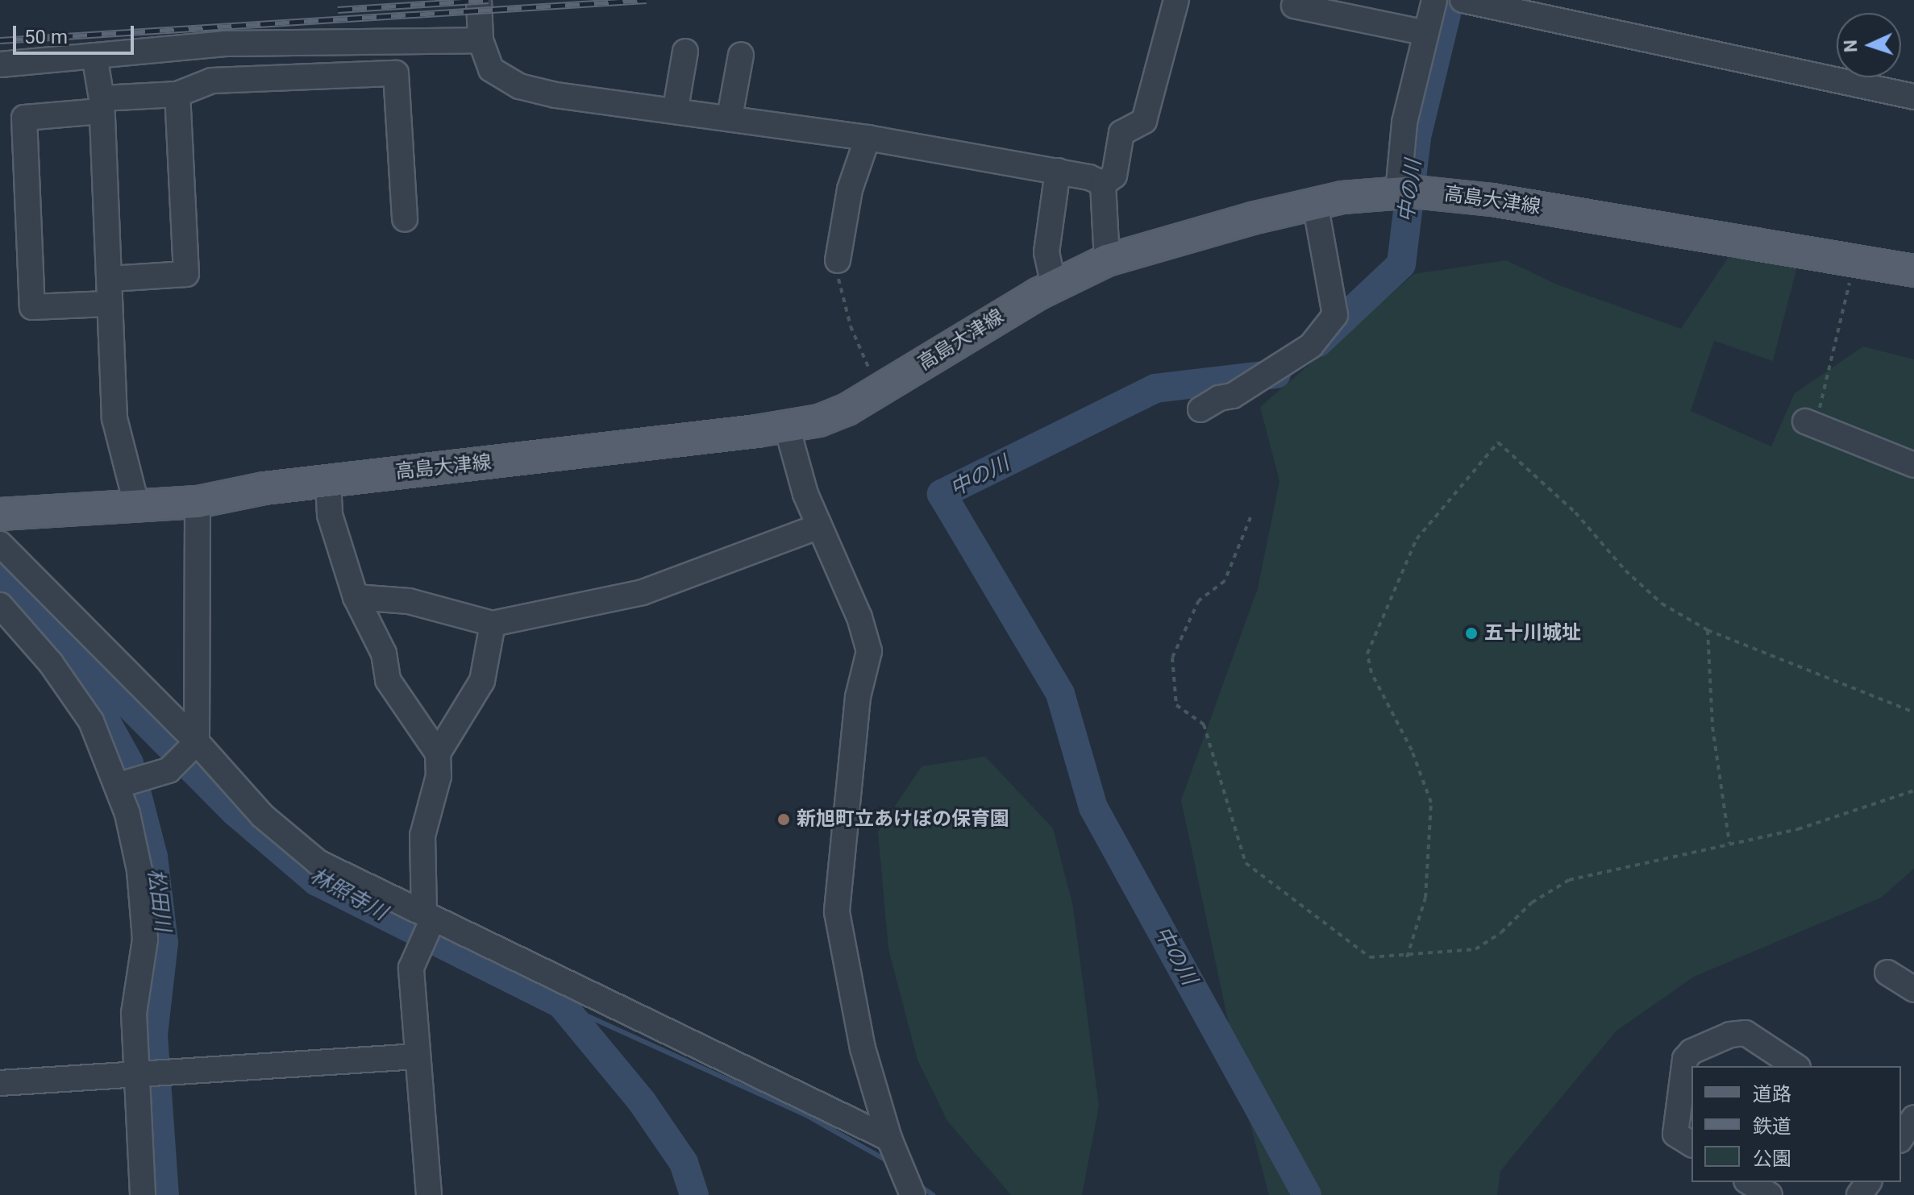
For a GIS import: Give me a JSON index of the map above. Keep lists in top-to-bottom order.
{
  "streets": {
    "main road": ["高島大津線"]
  },
  "water": ["中の川", "林照寺川", "松田川"],
  "places": ["五十川城址", "新旭町立あけぼの保育園"],
  "legend": ["道路", "鉄道", "公園"],
  "scale_bar": "50 m",
  "north": "left"
}
